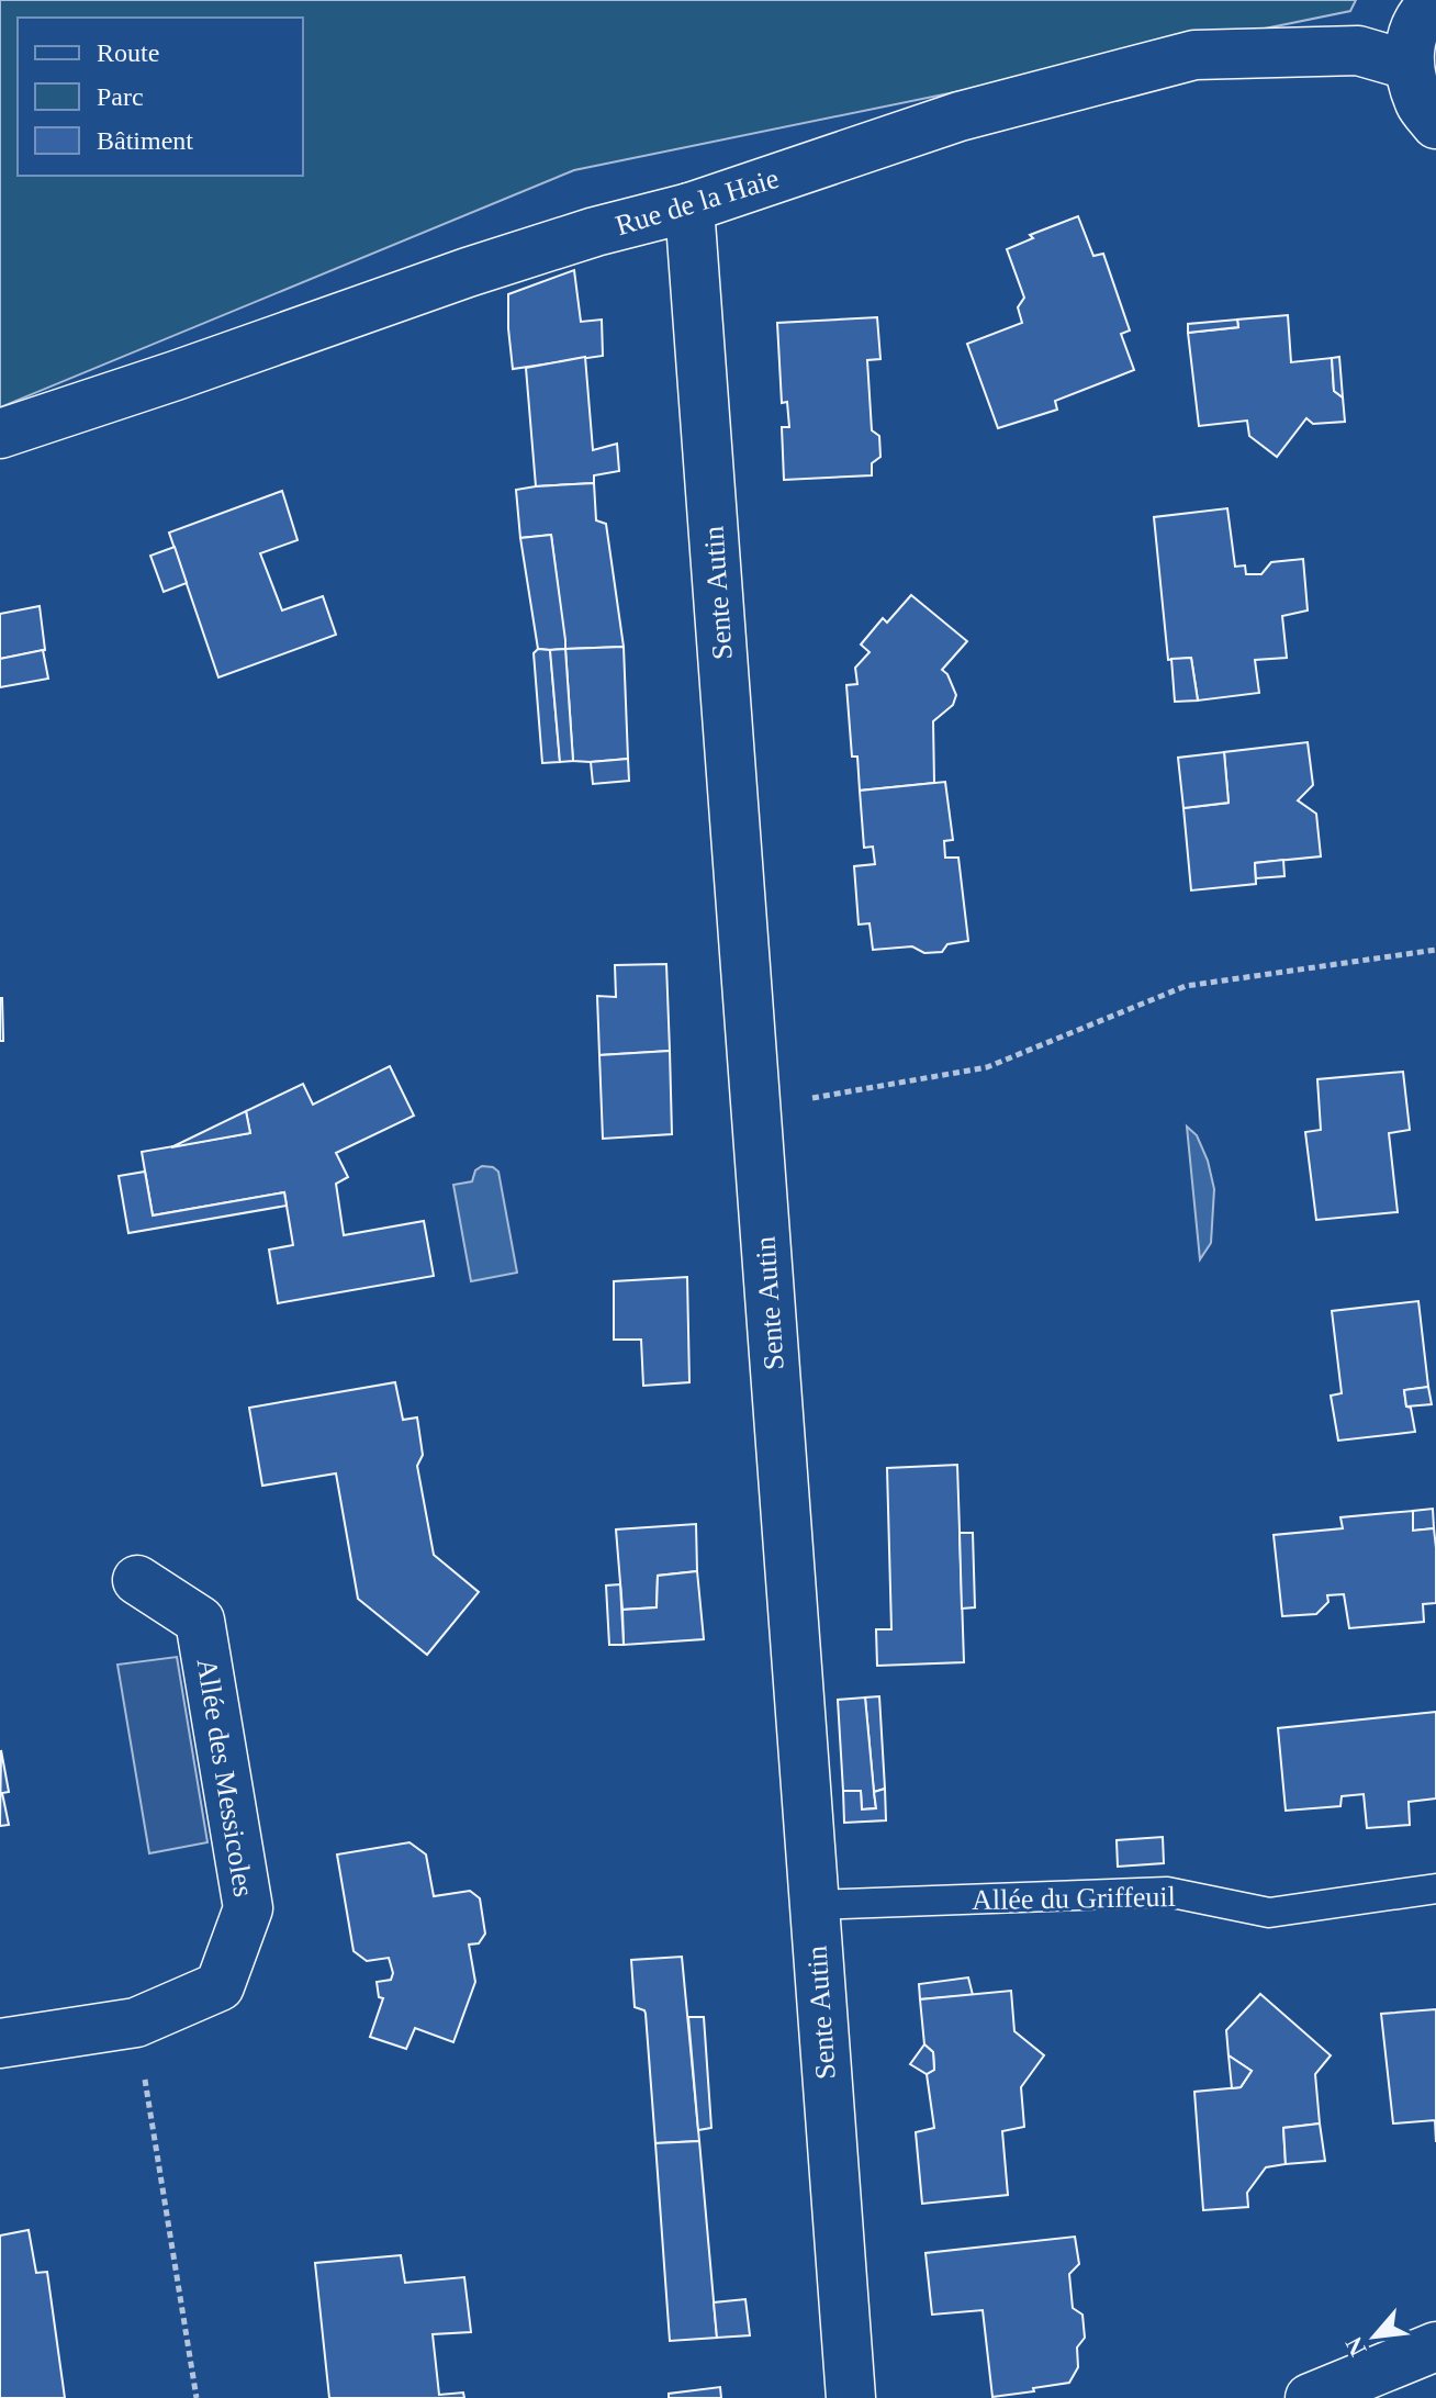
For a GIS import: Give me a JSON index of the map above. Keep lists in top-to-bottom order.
{
  "streets": {
    "street": ["Rue de la Haie", "Sente Autin", "Allée des Messicoles"],
    "lane": ["Allée du Griffeuil"]
  },
  "crossings": [
    ["Rue de la Haie", "Sente Autin"],
    ["Sente Autin", "Allée du Griffeuil"]
  ],
  "legend": ["Route", "Parc", "Bâtiment"],
  "north": "bottom left"
}
